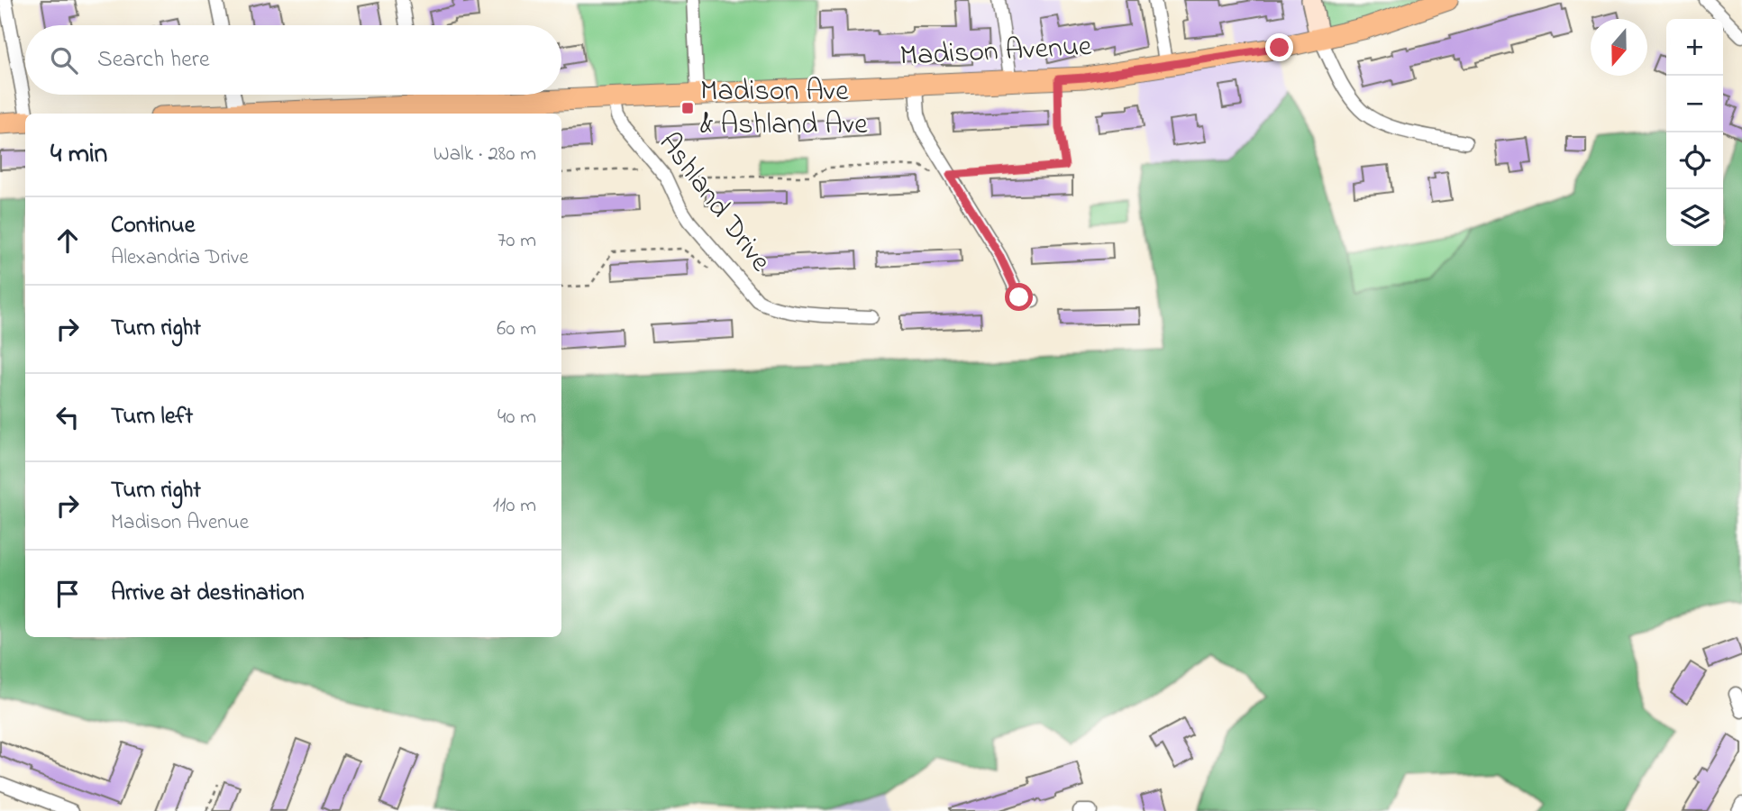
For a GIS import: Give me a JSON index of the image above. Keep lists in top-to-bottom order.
{
  "streets": {
    "main road": ["Madison Avenue"],
    "street": ["Ashland Drive"]
  },
  "crossings": [
    ["Madison Avenue", "Ashland Drive"]
  ],
  "places": {
    "transit": ["Madison Ave & Ashland Ave"]
  },
  "north": "bottom",
  "page": {
    "map_buttons": ["+", "−"],
    "search": "Search here",
    "heading": ["4 min", "Walk · 280 m"],
    "list": [
      ["Continue", "Alexandria Drive", "70 m"],
      ["Turn right", "60 m"],
      ["Turn left", "40 m"],
      ["Turn right", "Madison Avenue", "110 m"],
      "Arrive at destination"
    ]
  }
}
